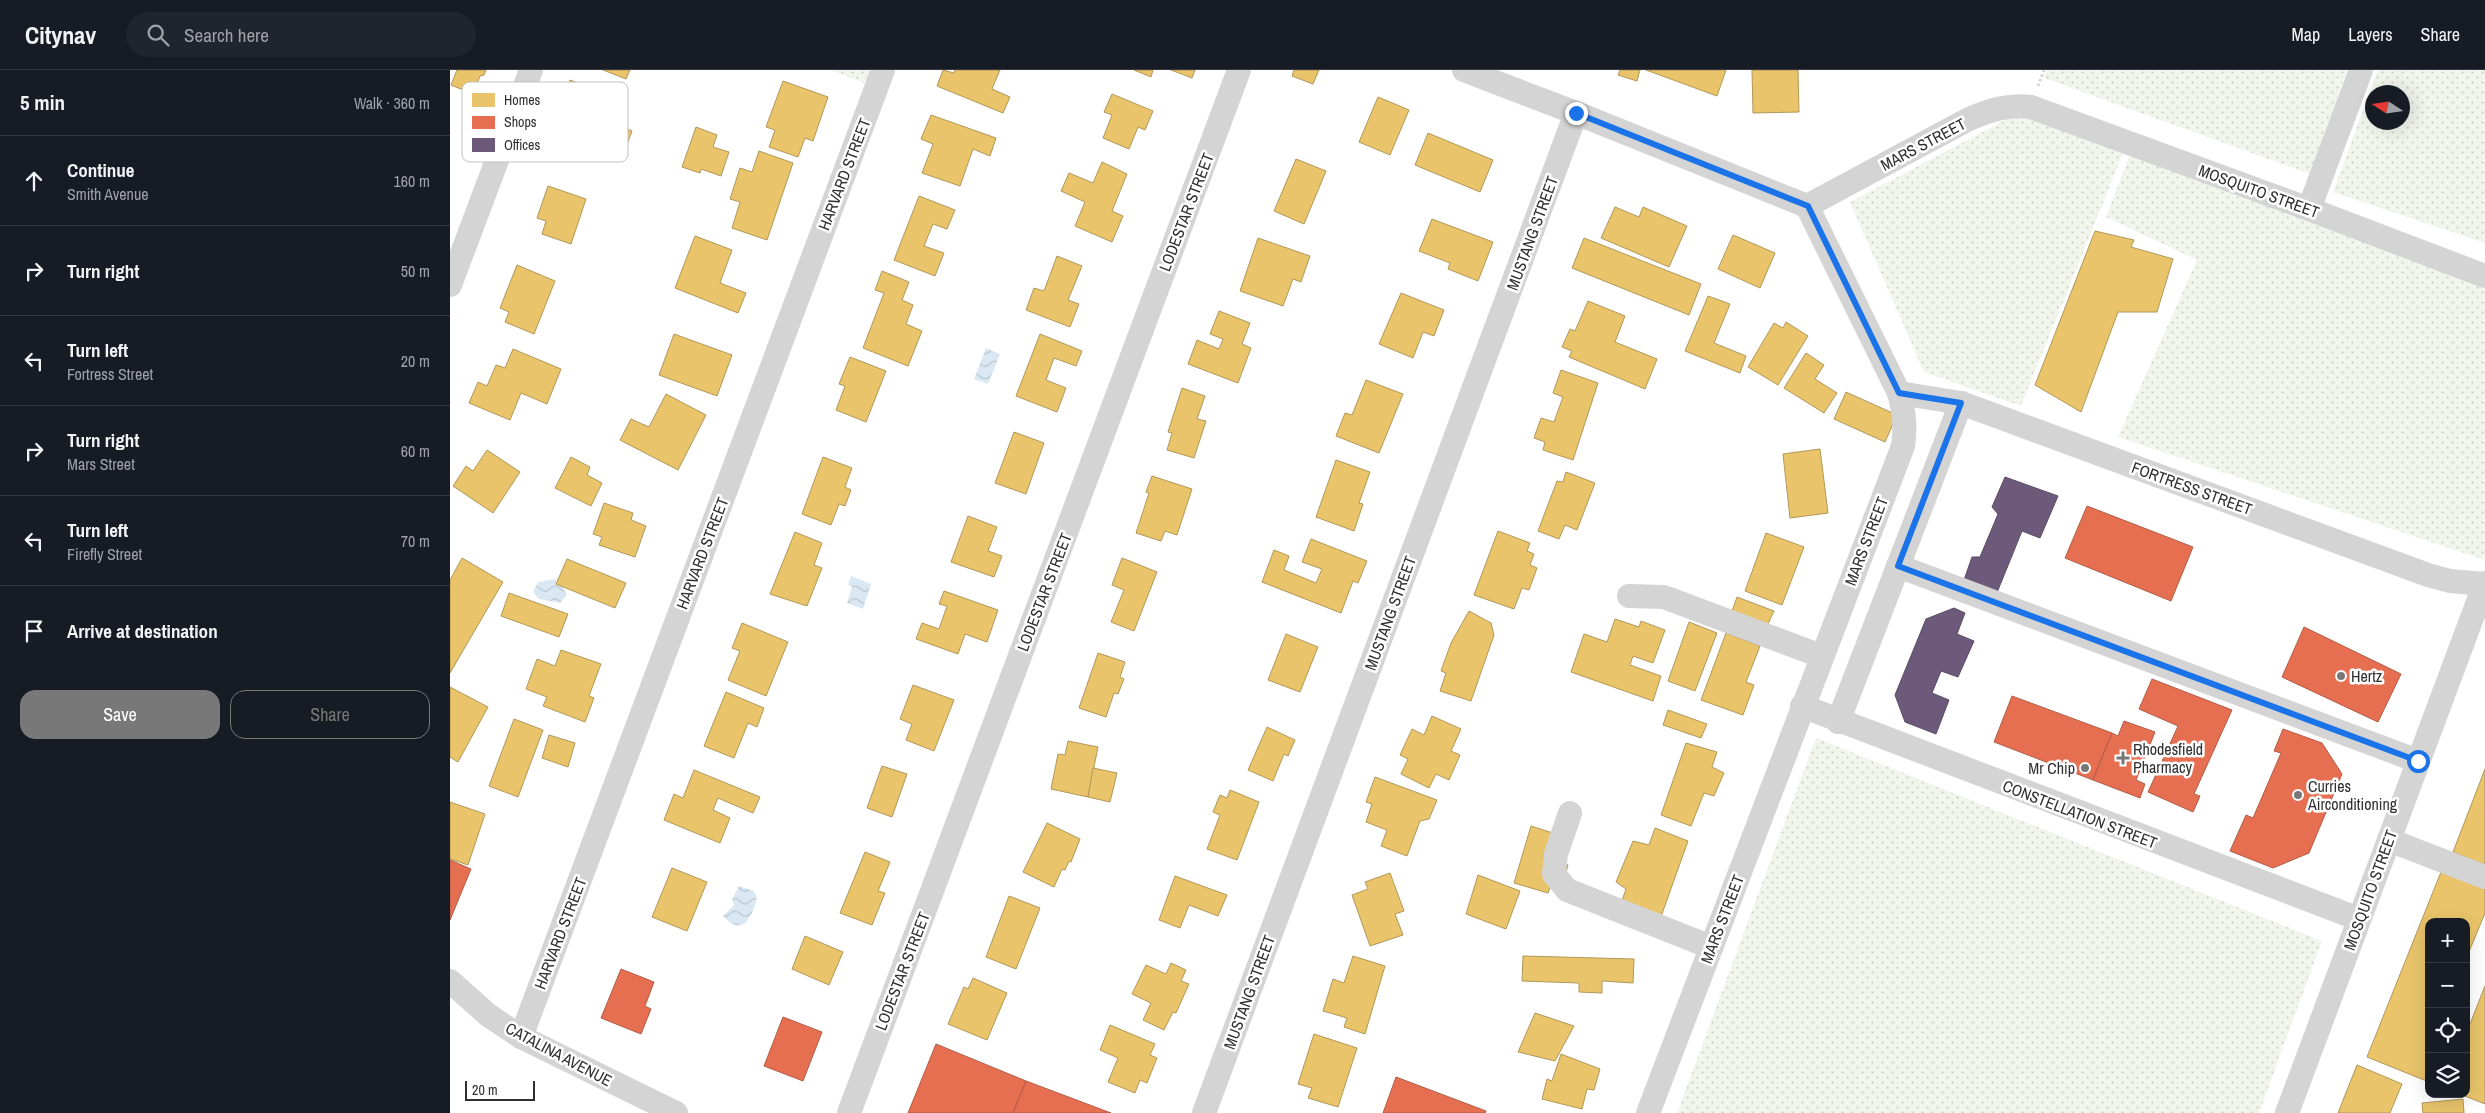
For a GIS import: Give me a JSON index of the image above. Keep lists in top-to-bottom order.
{
  "streets": {
    "street": [
      "MARS STREET",
      "HARVARD STREET",
      "MOSQUITO STREET",
      "LODESTAR STREET",
      "MUSTANG STREET",
      "FORTRESS STREET",
      "CONSTELLATION STREET",
      "CATALINA AVENUE"
    ]
  },
  "crossings": [
    ["MARS STREET", "MOSQUITO STREET"],
    ["MARS STREET", "FORTRESS STREET"],
    ["MARS STREET", "CONSTELLATION STREET"],
    ["HARVARD STREET", "CATALINA AVENUE"],
    ["MOSQUITO STREET", "FORTRESS STREET"],
    ["MOSQUITO STREET", "CONSTELLATION STREET"]
  ],
  "places": {
    "other": ["Hertz", "Mr Chip", "Curries Airconditioning"],
    "health": ["Rhodesfield Pharmacy"]
  },
  "legend": ["Homes", "Shops", "Offices"],
  "scale_bar": "20 m",
  "north": "left",
  "page": {
    "header": "Citynav",
    "search": "Search here",
    "nav": ["Map", "Layers", "Share"],
    "heading": ["5 min", "Walk · 360 m"],
    "list": [
      ["Continue", "Smith Avenue", "160 m"],
      ["Turn right", "50 m"],
      ["Turn left", "Fortress Street", "20 m"],
      ["Turn right", "Mars Street", "60 m"],
      ["Turn left", "Firefly Street", "70 m"],
      "Arrive at destination"
    ],
    "buttons": ["Save", "Share"],
    "map_buttons": ["+", "−"],
    "scale": "20 m"
  }
}
